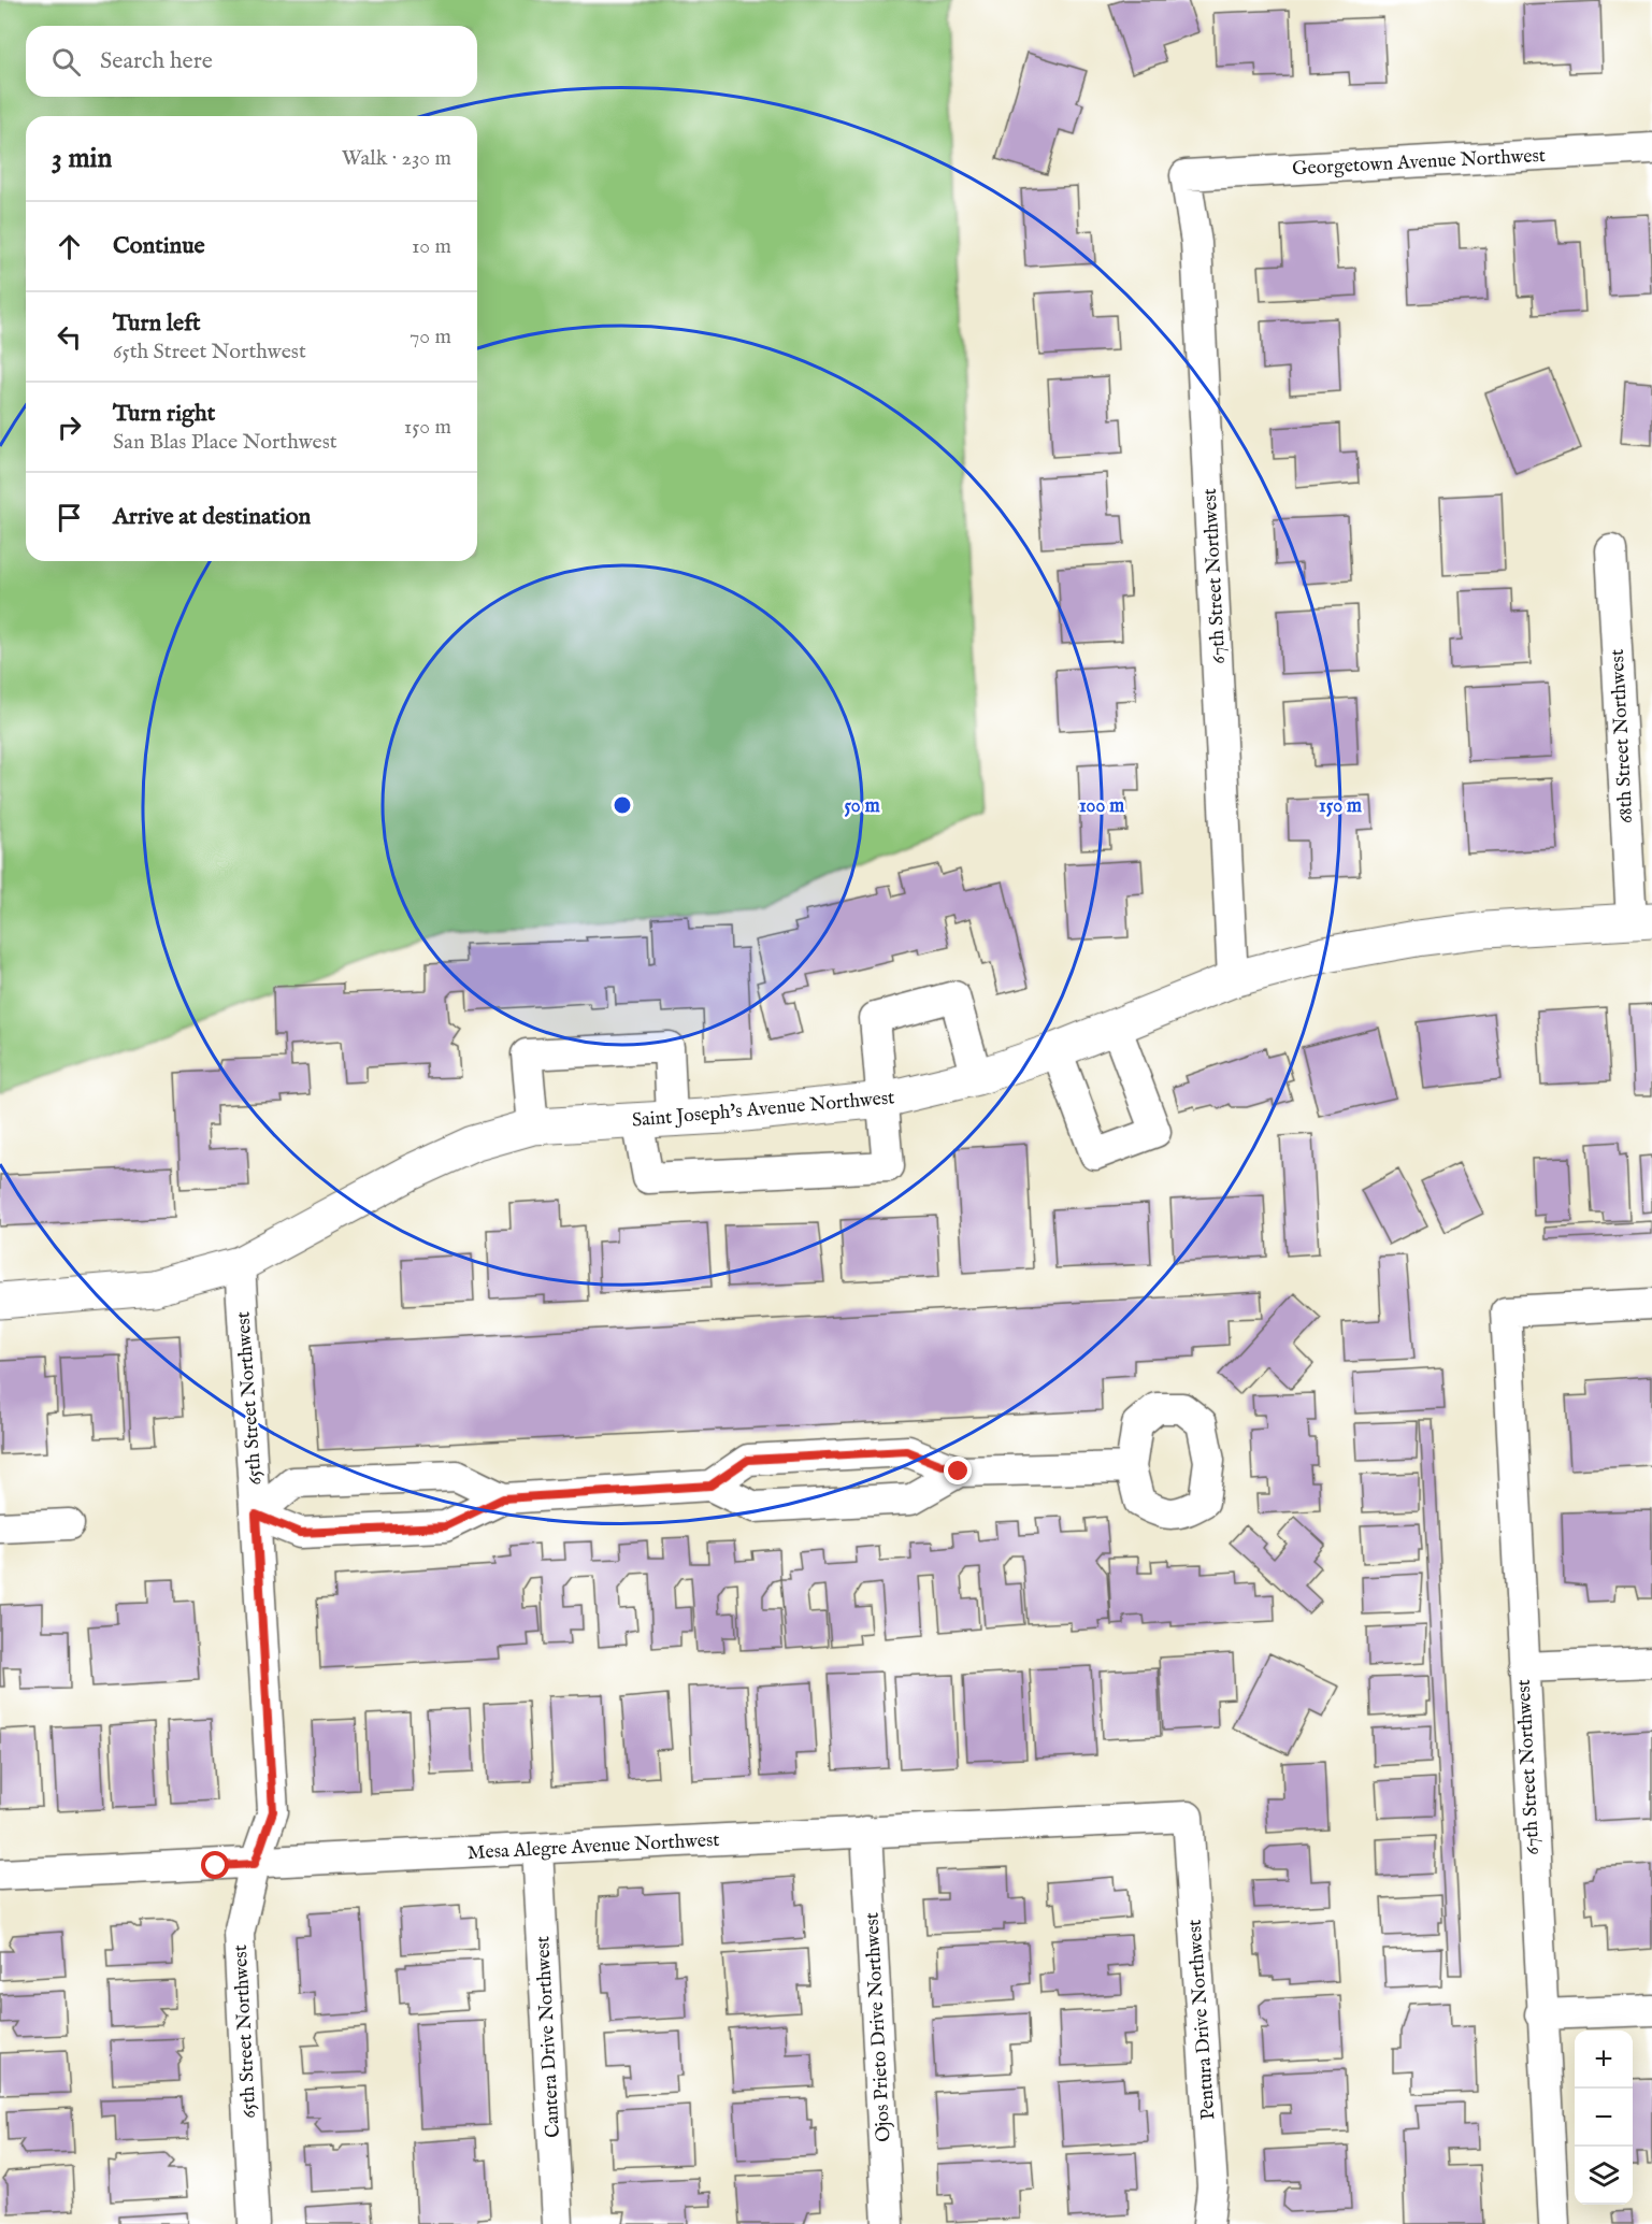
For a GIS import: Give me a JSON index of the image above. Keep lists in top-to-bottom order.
{
  "streets": {
    "street": [
      "Georgetown Avenue Northwest",
      "67th Street Northwest",
      "68th Street Northwest",
      "Saint Joseph's Avenue Northwest",
      "65th Street Northwest",
      "Mesa Alegre Avenue Northwest",
      "Pentura Drive Northwest",
      "Ojos Prieto Drive Northwest",
      "Cantera Drive Northwest"
    ]
  },
  "crossings": [
    ["Georgetown Avenue Northwest", "67th Street Northwest"],
    ["67th Street Northwest", "Saint Joseph's Avenue Northwest"],
    ["68th Street Northwest", "Saint Joseph's Avenue Northwest"],
    ["Saint Joseph's Avenue Northwest", "65th Street Northwest"],
    ["65th Street Northwest", "Mesa Alegre Avenue Northwest"],
    ["Mesa Alegre Avenue Northwest", "Pentura Drive Northwest"],
    ["Mesa Alegre Avenue Northwest", "Ojos Prieto Drive Northwest"],
    ["Mesa Alegre Avenue Northwest", "Cantera Drive Northwest"]
  ],
  "page": {
    "search": "Search here",
    "heading": ["3 min", "Walk · 230 m"],
    "list": [
      ["Continue", "10 m"],
      ["Turn left", "65th Street Northwest", "70 m"],
      ["Turn right", "San Blas Place Northwest", "150 m"],
      "Arrive at destination"
    ],
    "map_buttons": ["+", "−"]
  },
  "rings": ["50 m", "100 m", "150 m"]
}
